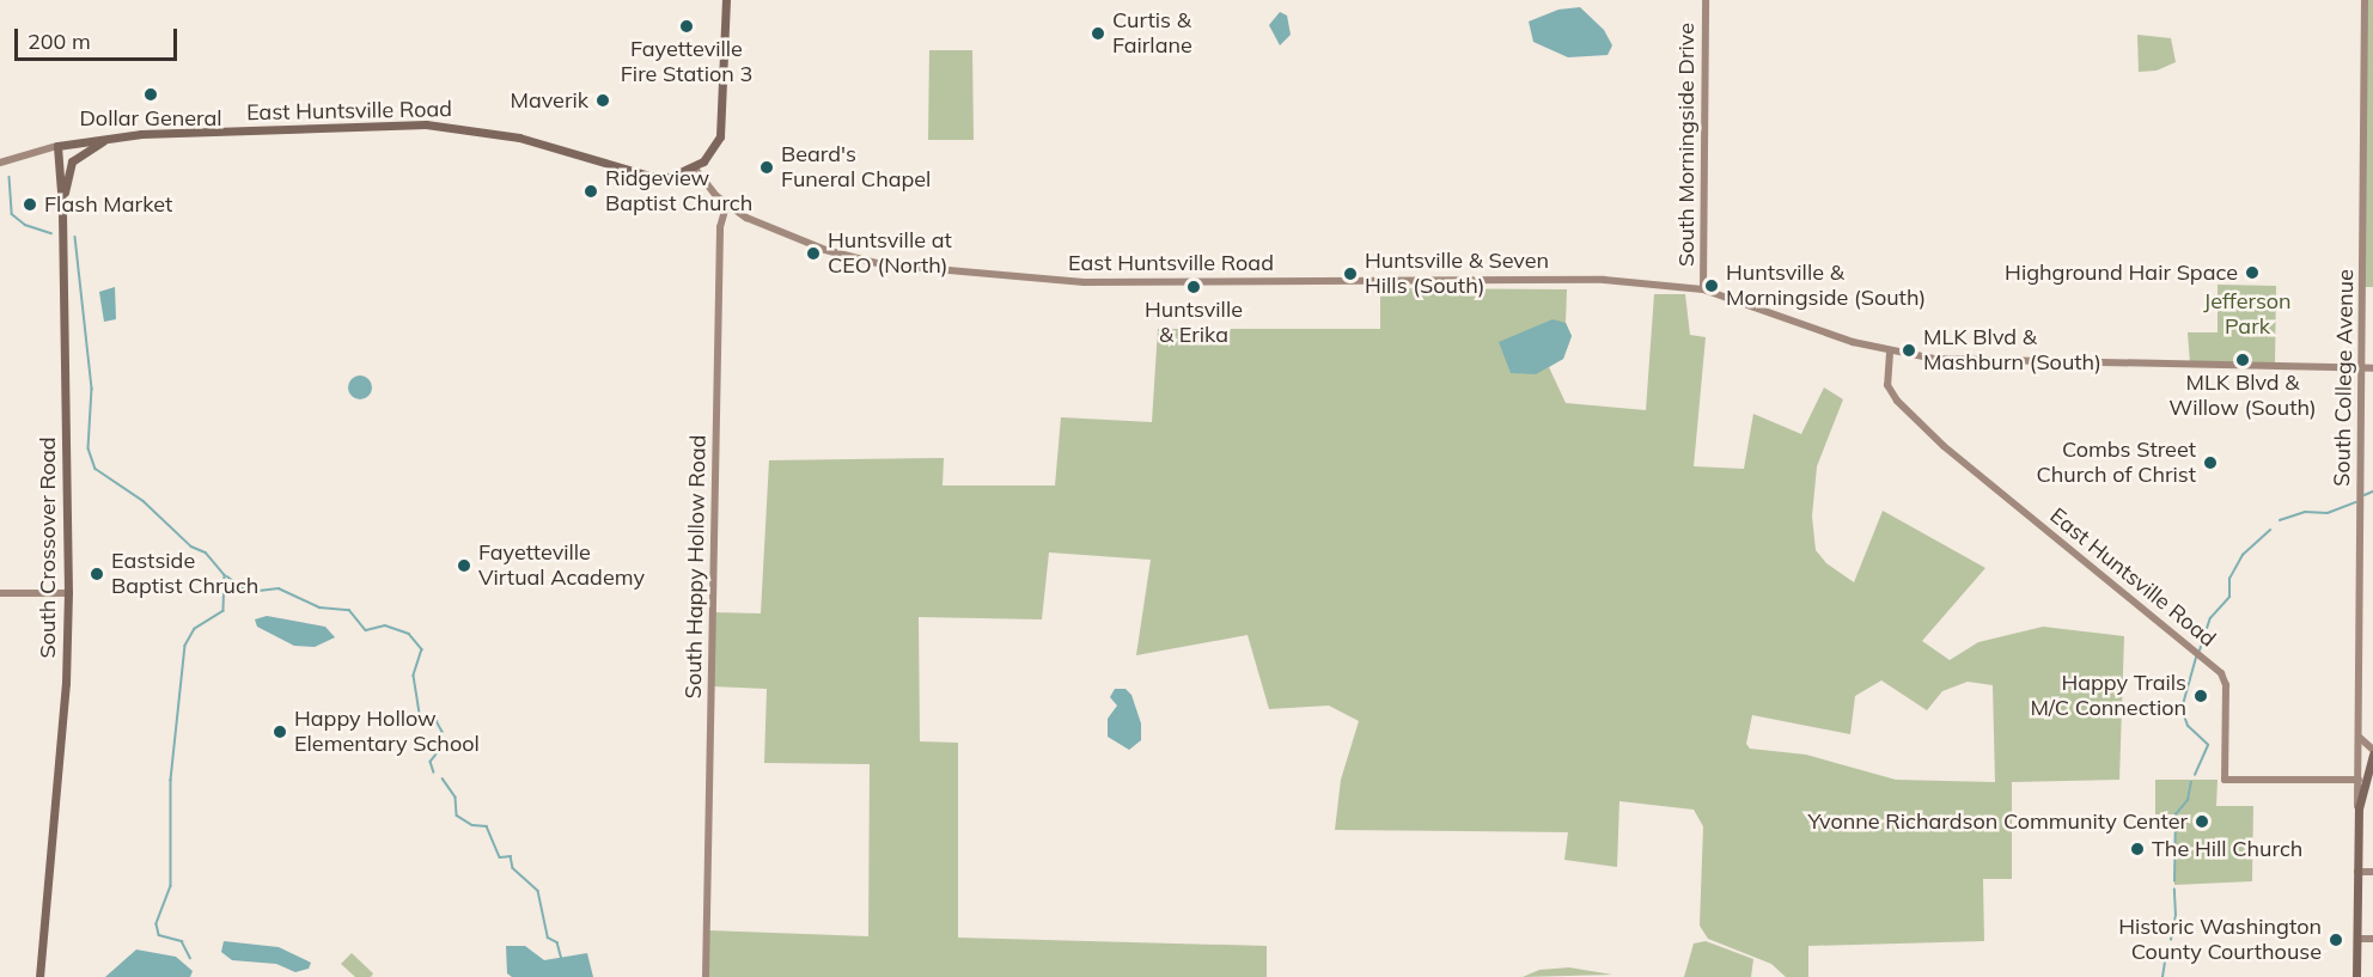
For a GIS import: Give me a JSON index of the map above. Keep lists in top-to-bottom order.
{
  "streets": {
    "main road": ["East Huntsville Road", "South Crossover Road"],
    "street": ["South Morningside Drive", "South College Avenue", "South Happy Hollow Road"]
  },
  "crossings": [
    ["East Huntsville Road", "South Morningside Drive"],
    ["East Huntsville Road", "South Crossover Road"],
    ["East Huntsville Road", "South Happy Hollow Road"]
  ],
  "parks": ["Jefferson Park"],
  "places": [
    "Fayetteville Fire Station 3",
    "Curtis & Fairlane",
    "Dollar General",
    "Maverik",
    "Beard's Funeral Chapel",
    "Ridgeview Baptist Church",
    "Flash Market",
    "Huntsville at CEO (North)",
    "Highground Hair Space",
    "Huntsville & Seven Hills (South)",
    "Huntsville & Morningside (South)",
    "Huntsville & Erika",
    "MLK Blvd & Mashburn (South)",
    "MLK Blvd & Willow (South)",
    "Combs Street Church of Christ",
    "Fayetteville Virtual Academy",
    "Eastside Baptist Chruch",
    "Happy Trails M/C Connection",
    "Happy Hollow Elementary School",
    "Yvonne Richardson Community Center",
    "The Hill Church",
    "Historic Washington County Courthouse"
  ],
  "scale_bar": "200 m"
}
